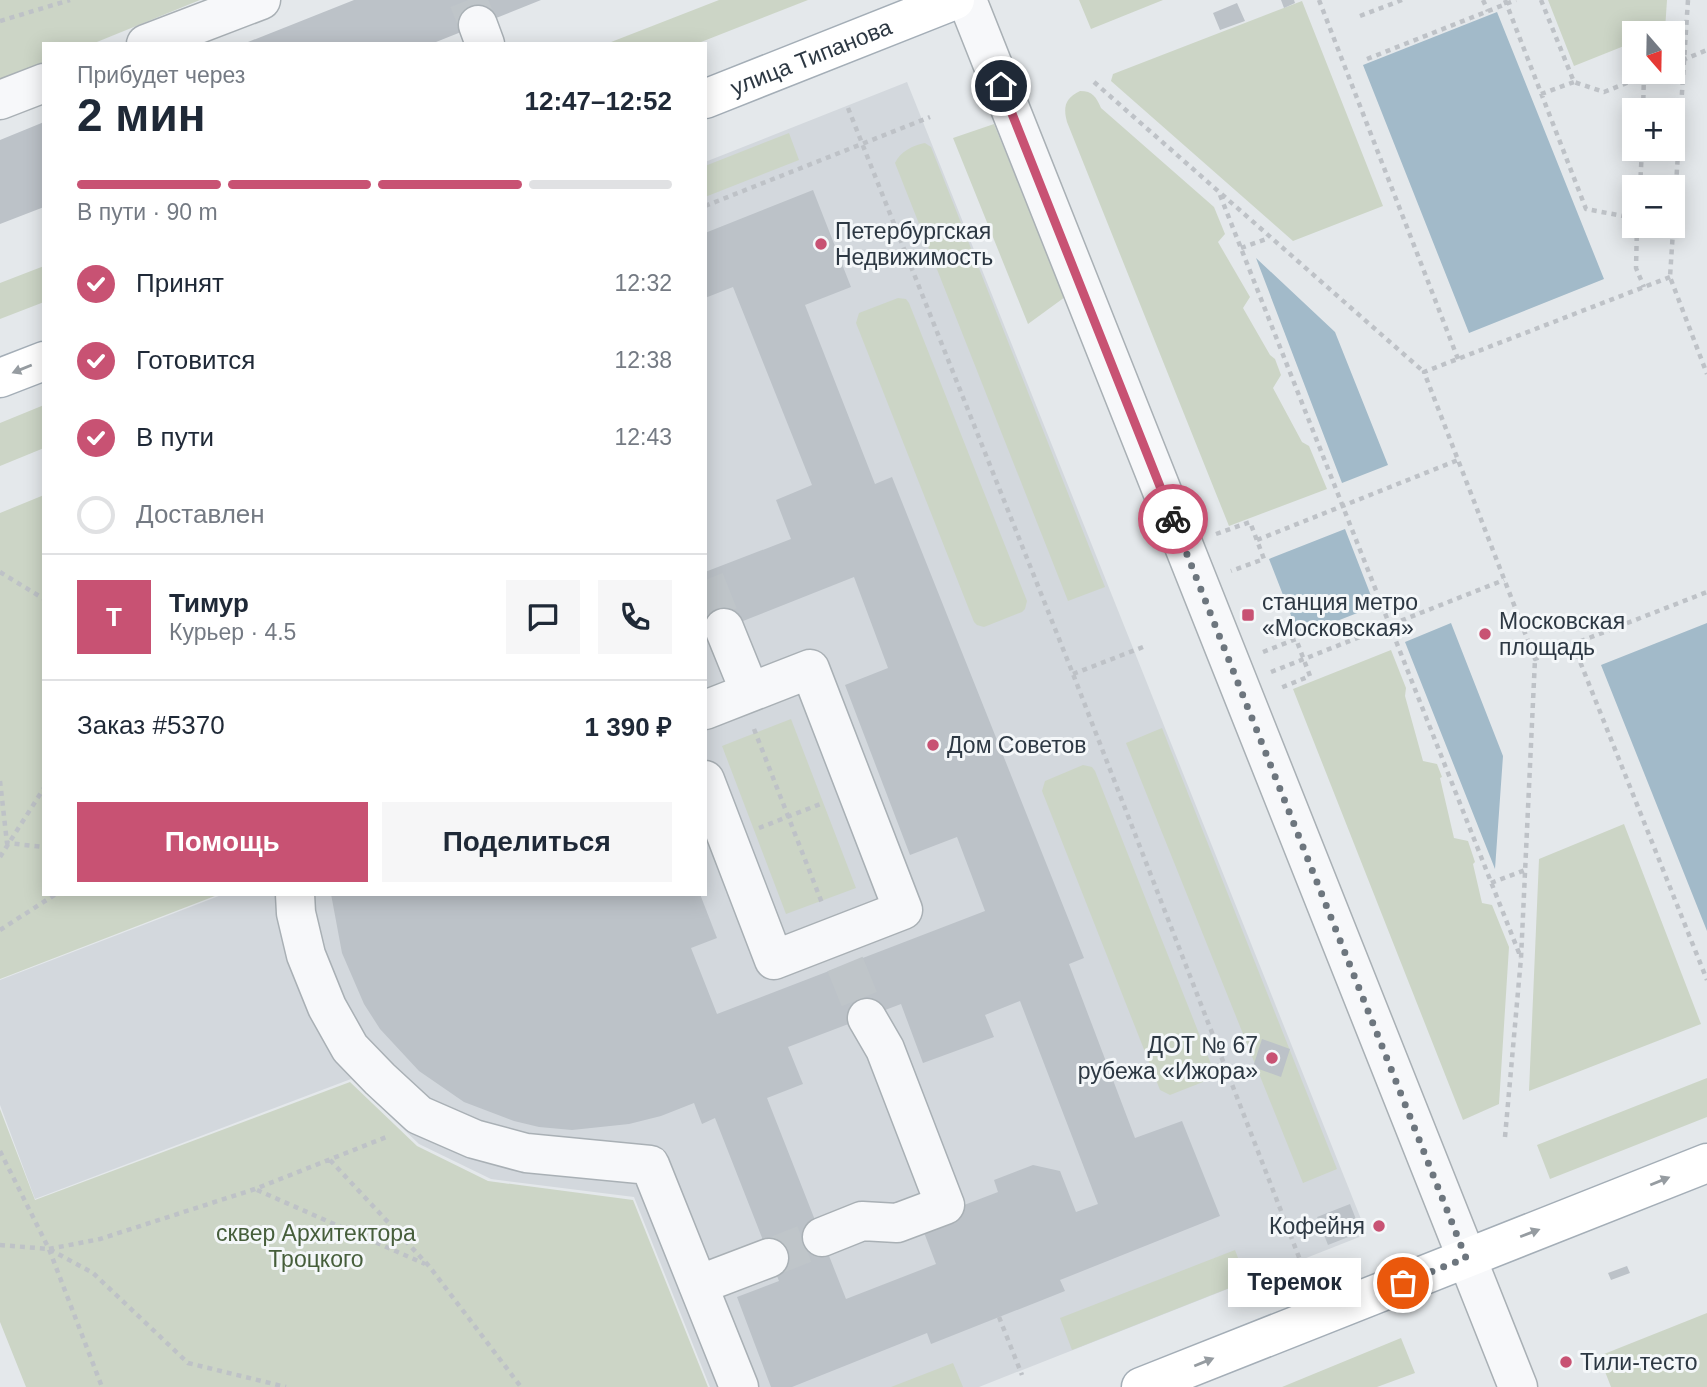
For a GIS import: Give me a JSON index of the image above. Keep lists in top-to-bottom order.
{
  "streets": {
    "main road": ["улица Типанова"]
  },
  "parks": ["сквер Архитектора Троцкого"],
  "places": {
    "other": [
      "Петербургская Недвижимость",
      "Московская площадь",
      "Дом Советов",
      "ДОТ № 67 рубежа «Ижора»",
      "Кофейня",
      "Теремок",
      "Тили-тесто"
    ],
    "transit": ["станция метро «Московская»"]
  },
  "north": "bottom",
  "page": {
    "map_buttons": ["+", "−"],
    "heading": ["2 мин", "Прибудет через", "12:47–12:52"],
    "panel": [
      "Тимур",
      "Курьер · 4.5",
      "Заказ #5370",
      "1 390 ₽"
    ],
    "bar": "В пути · 90 m",
    "list": [
      ["Принят", "12:32"],
      ["Готовится", "12:38"],
      ["В пути", "12:43"],
      "Доставлен"
    ],
    "round": "Т",
    "buttons": ["Помощь", "Поделиться"],
    "bubble": "Теремок"
  }
}
